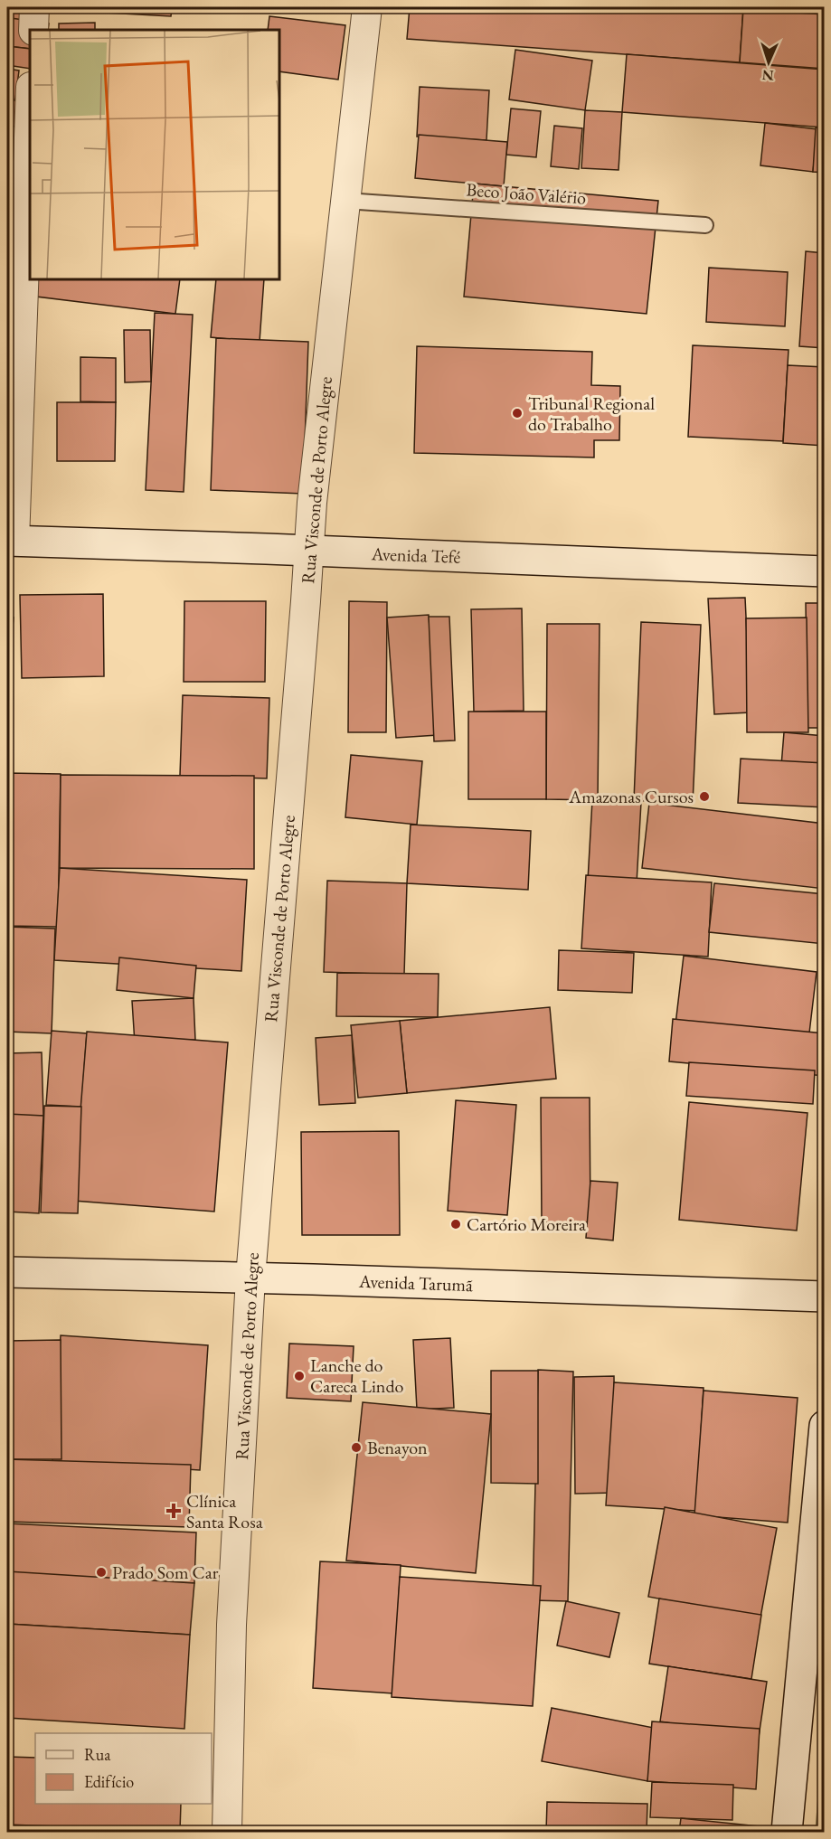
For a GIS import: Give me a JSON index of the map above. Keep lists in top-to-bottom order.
{
  "streets": {
    "street": ["Rua Visconde de Porto Alegre", "Avenida Tefé", "Avenida Tarumã"],
    "lane": ["Beco João Valério"]
  },
  "crossings": [
    ["Beco João Valério", "Rua Visconde de Porto Alegre"],
    ["Rua Visconde de Porto Alegre", "Avenida Tefé"],
    ["Rua Visconde de Porto Alegre", "Avenida Tarumã"]
  ],
  "places": {
    "other": [
      "Tribunal Regional do Trabalho",
      "Amazonas Cursos",
      "Cartório Moreira",
      "Lanche do Careca Lindo",
      "Benayon",
      "Prado Som Car"
    ],
    "health": ["Clínica Santa Rosa"]
  },
  "legend": ["Rua", "Edifício"],
  "north": "bottom"
}
